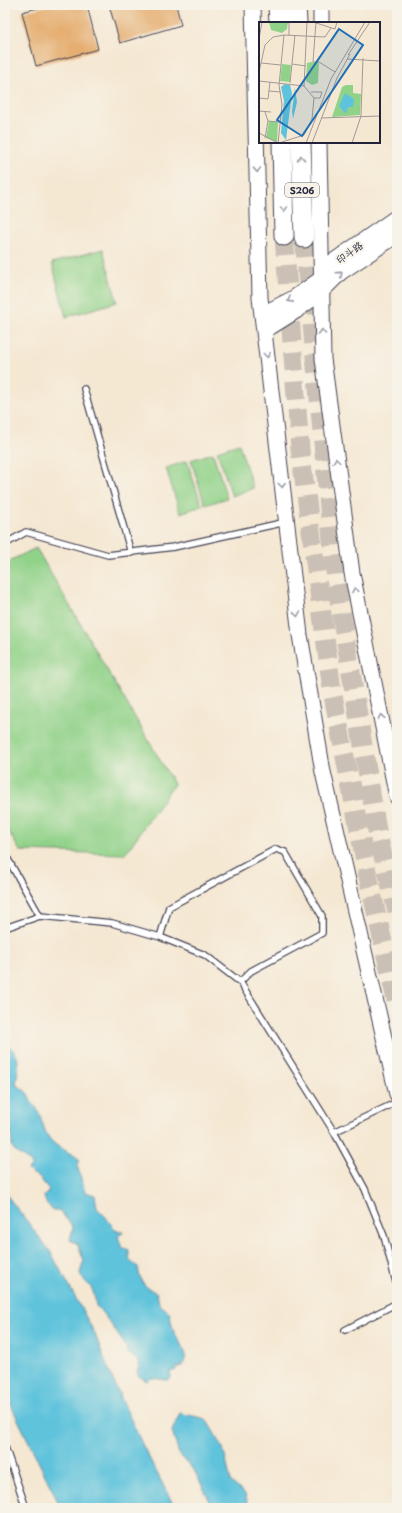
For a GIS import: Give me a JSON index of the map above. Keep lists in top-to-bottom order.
{
  "streets": {
    "highway": ["S206"],
    "main road": ["印斗路"]
  }
}
